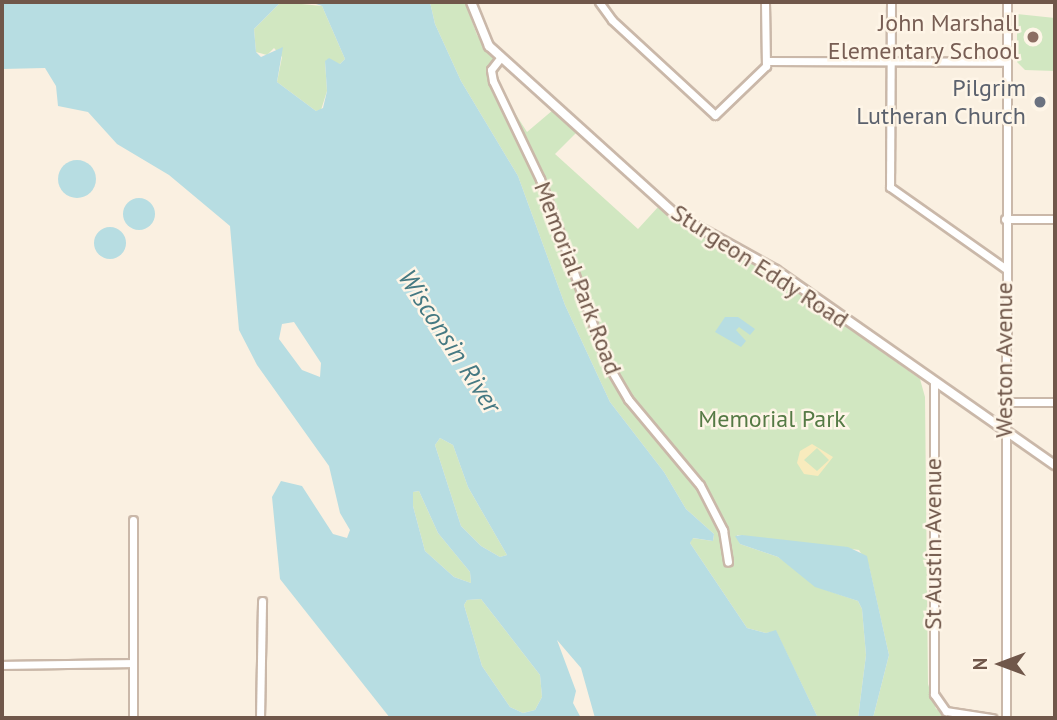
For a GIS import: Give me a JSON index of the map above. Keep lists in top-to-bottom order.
{
  "streets": {
    "street": [
      "Sturgeon Eddy Road",
      "Memorial Park Road",
      "Weston Avenue",
      "St Austin Avenue"
    ]
  },
  "crossings": [
    ["Sturgeon Eddy Road", "Memorial Park Road"],
    ["Sturgeon Eddy Road", "Weston Avenue"],
    ["Sturgeon Eddy Road", "St Austin Avenue"]
  ],
  "water": ["Wisconsin River"],
  "parks": ["Memorial Park"],
  "places": ["John Marshall Elementary School", "Pilgrim Lutheran Church"],
  "north": "left"
}
